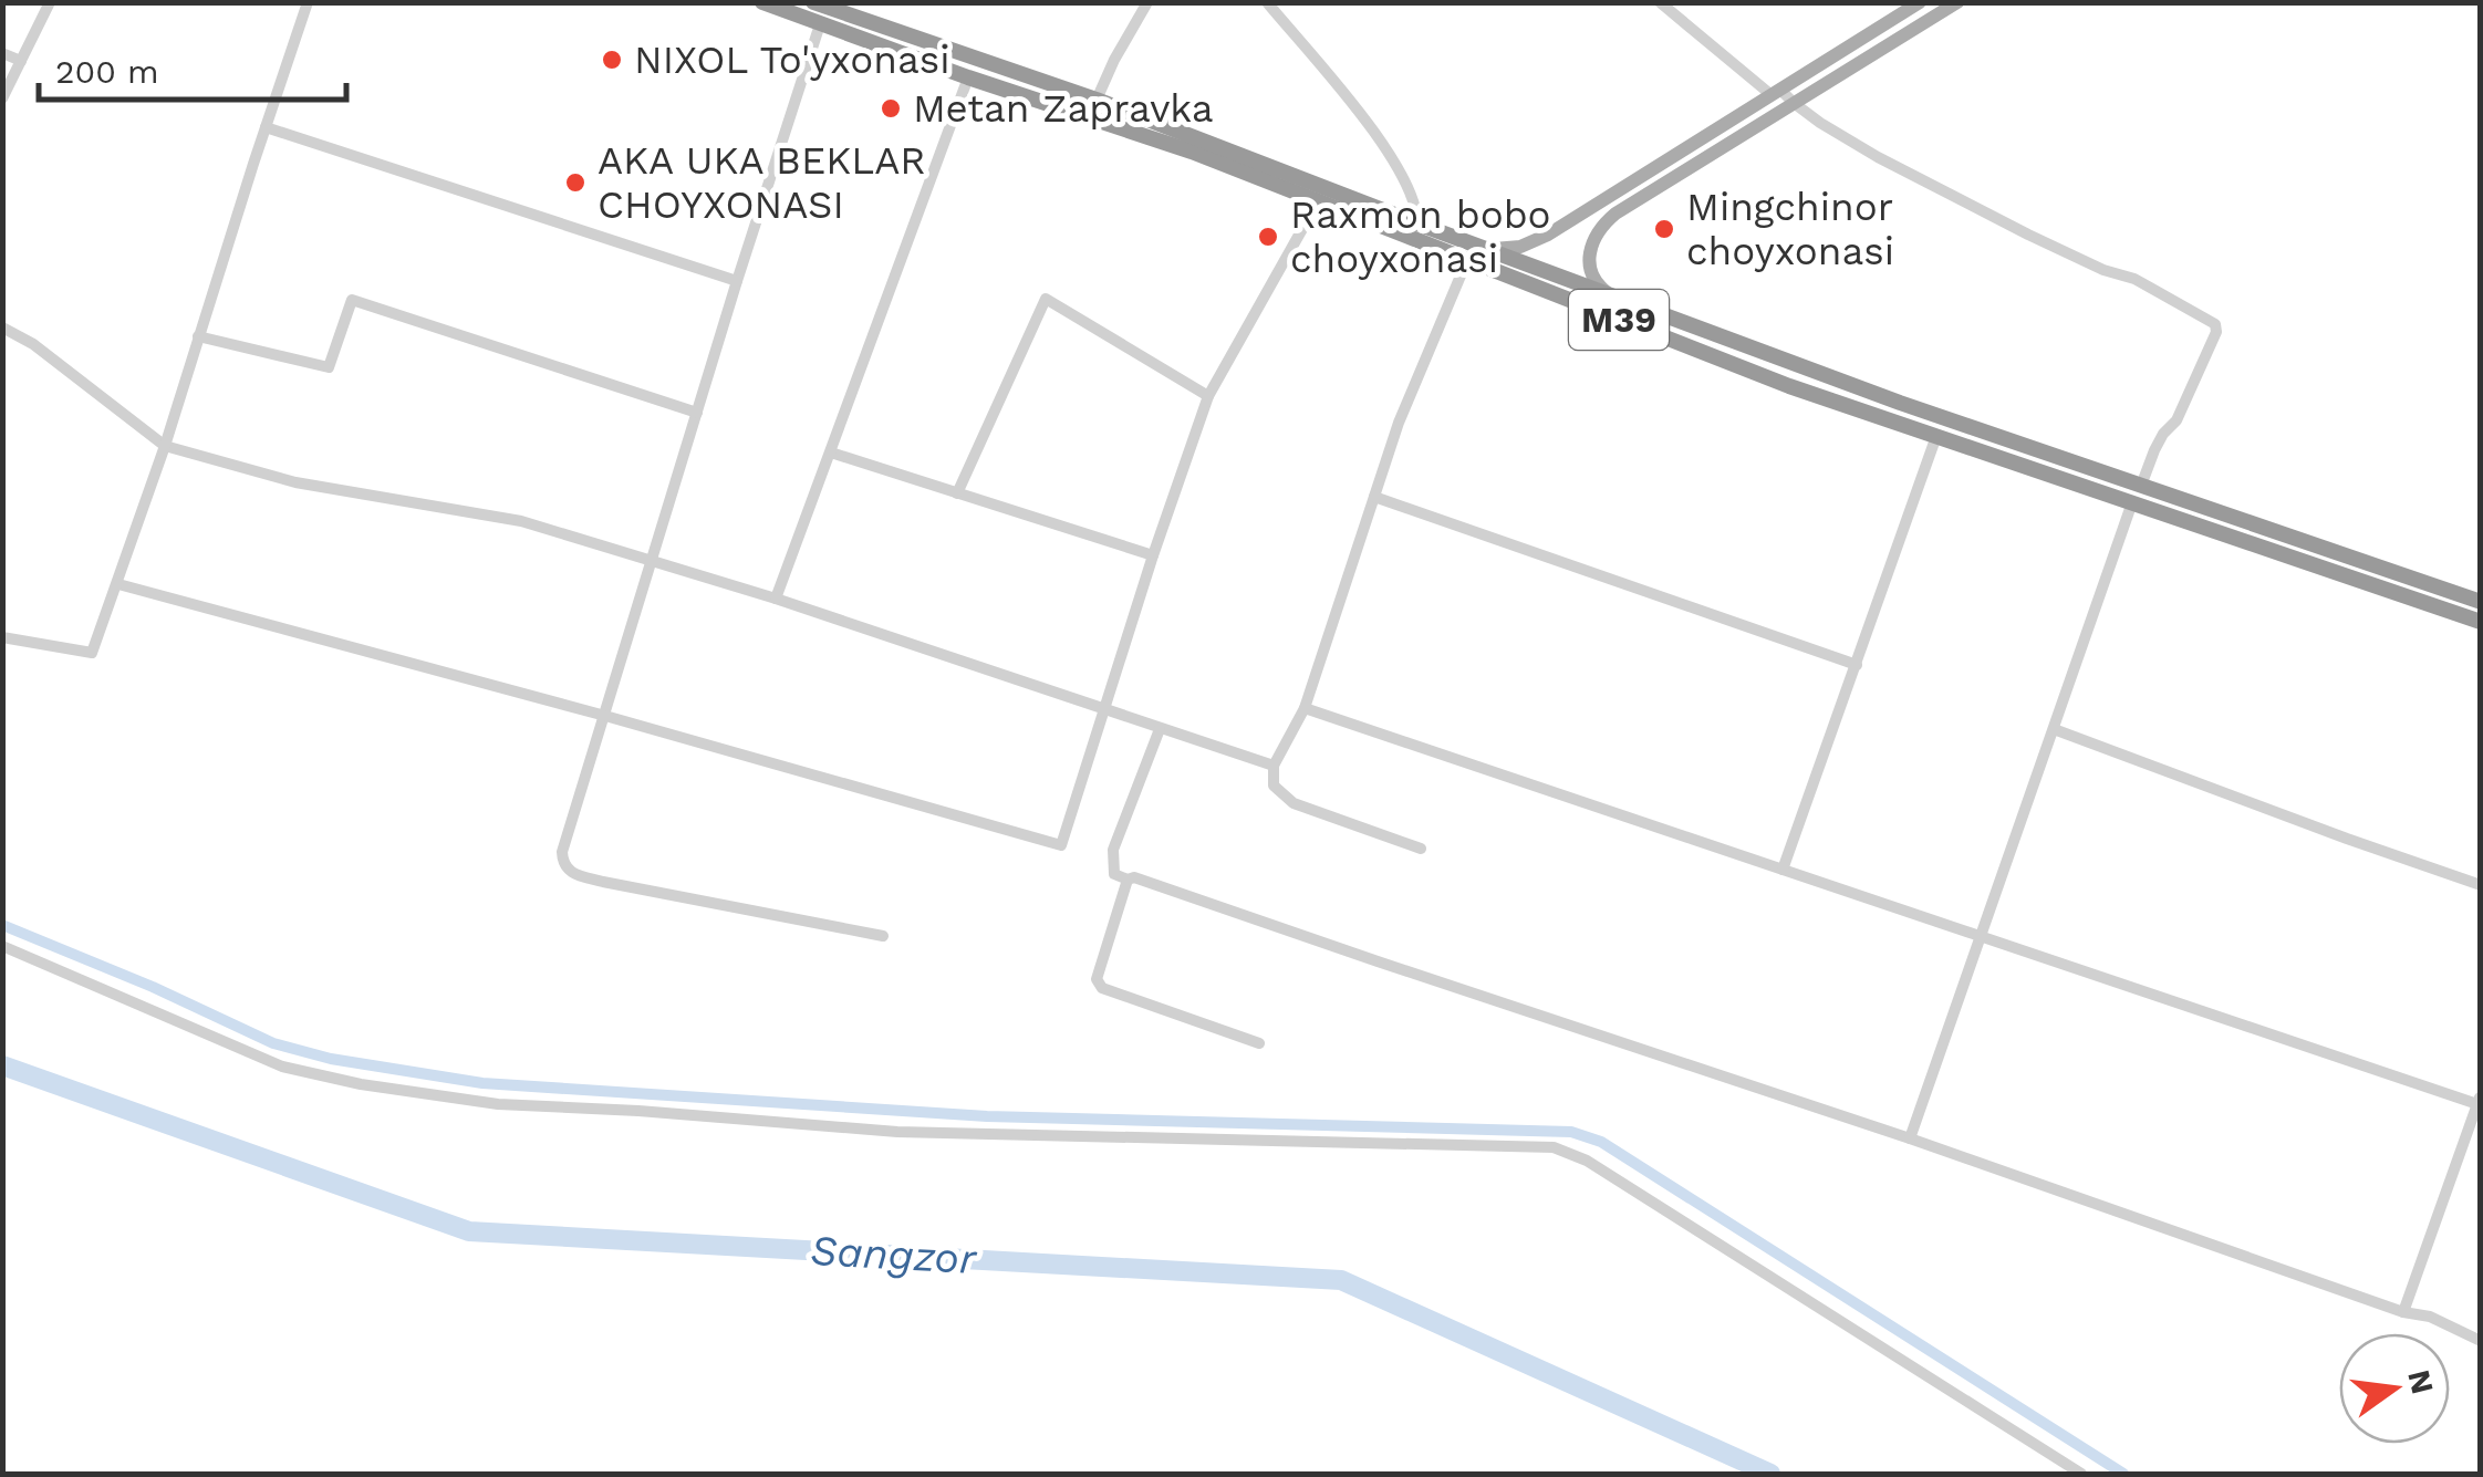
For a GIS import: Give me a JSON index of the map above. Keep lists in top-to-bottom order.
{
  "streets": {
    "highway": ["M39"]
  },
  "water": ["Sangzor"],
  "places": [
    "NIXOL To'yxonasi",
    "Metan Zapravka",
    "AKA UKA BEKLAR CHOYXONASI",
    "Mingchinor choyxonasi",
    "Raxmon bobo choyxonasi"
  ],
  "scale_bar": "200 m",
  "north": "right"
}
